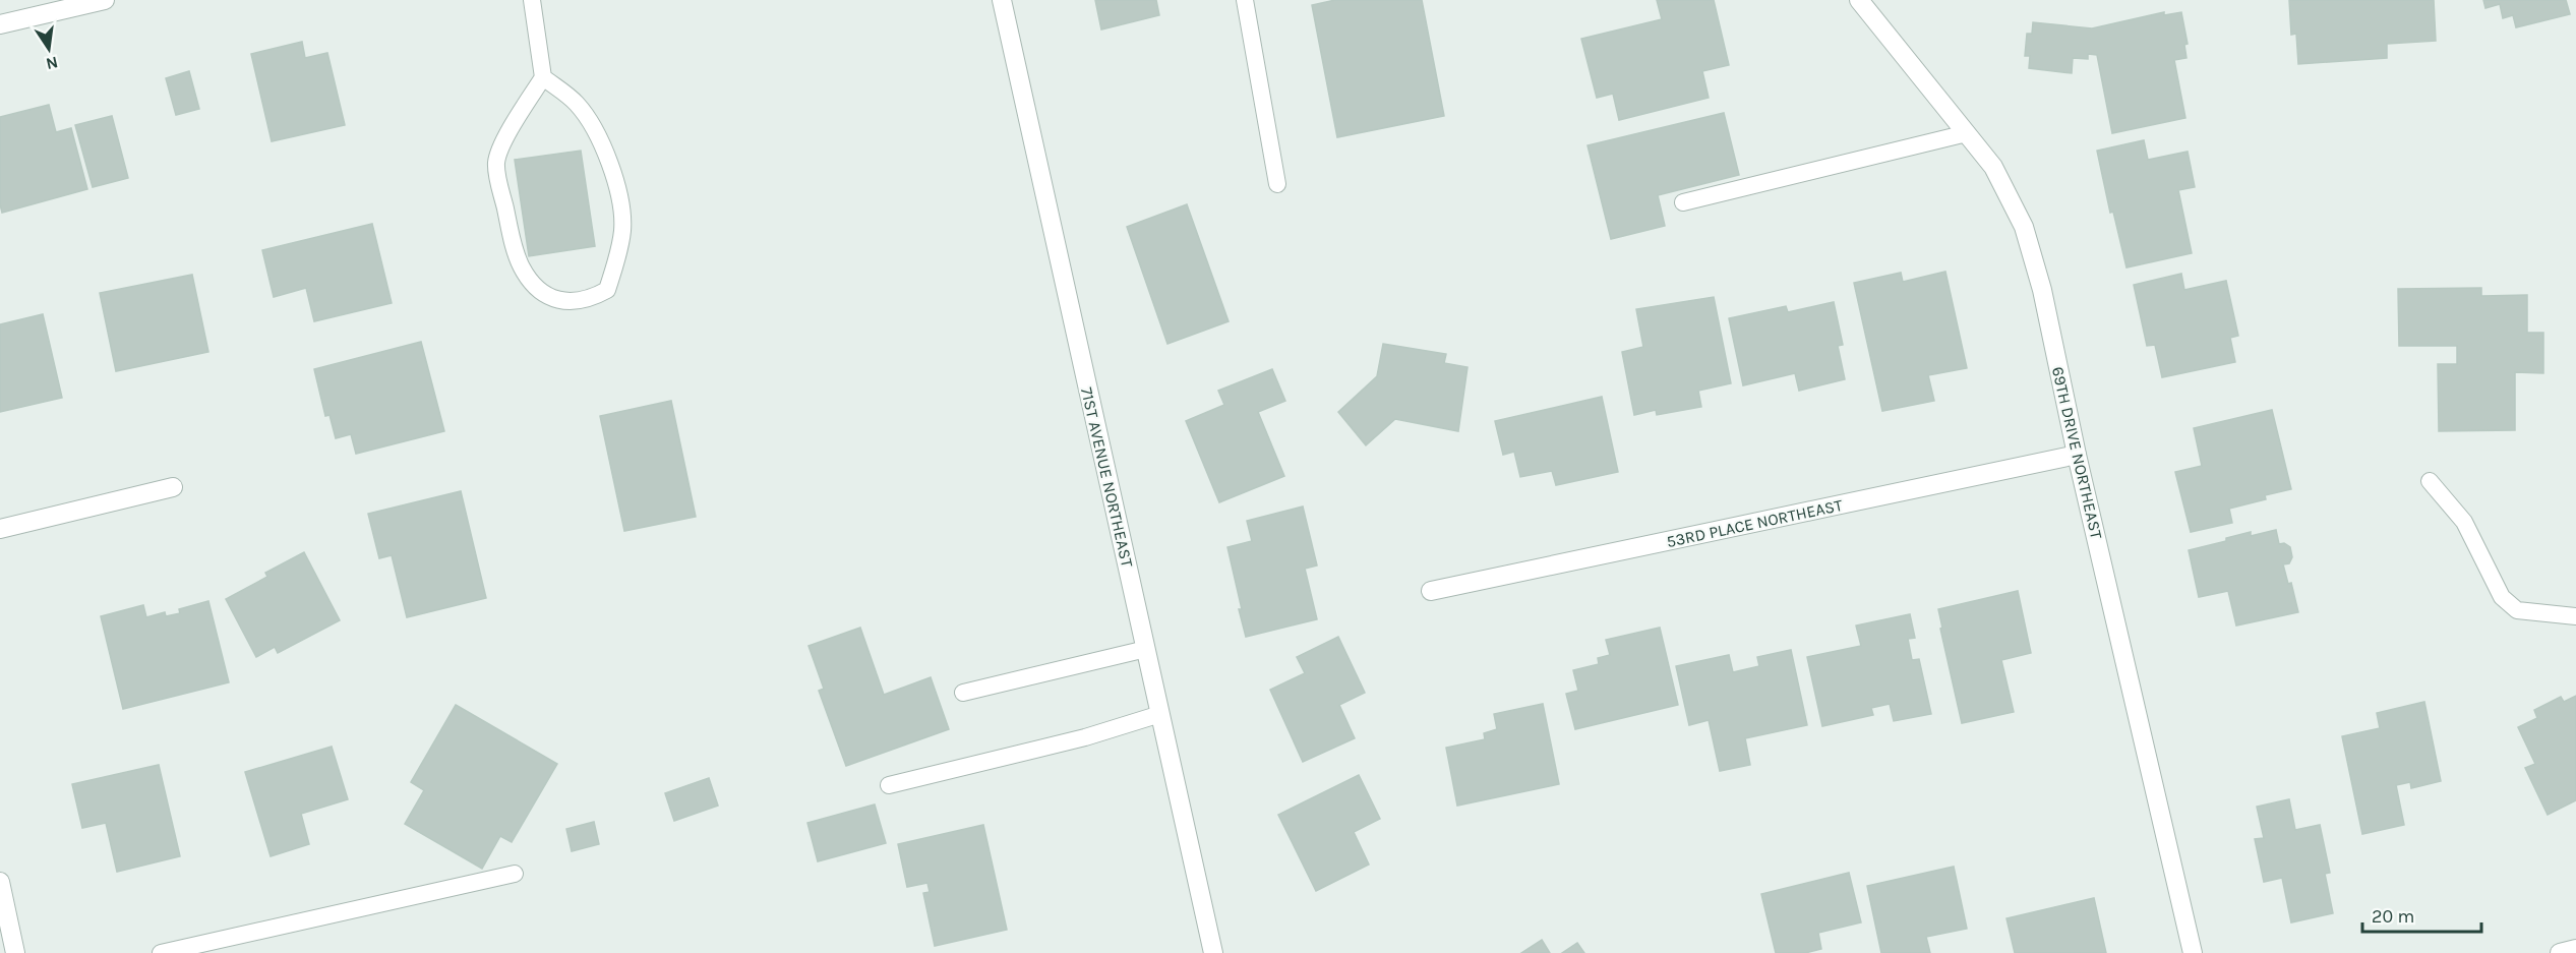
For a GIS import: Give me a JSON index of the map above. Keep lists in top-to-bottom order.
{
  "streets": {
    "street": ["69TH DRIVE NORTHEAST", "71ST AVENUE NORTHEAST", "53RD PLACE NORTHEAST"]
  },
  "crossings": [
    ["69TH DRIVE NORTHEAST", "53RD PLACE NORTHEAST"]
  ],
  "scale_bar": "20 m",
  "north": "bottom"
}
